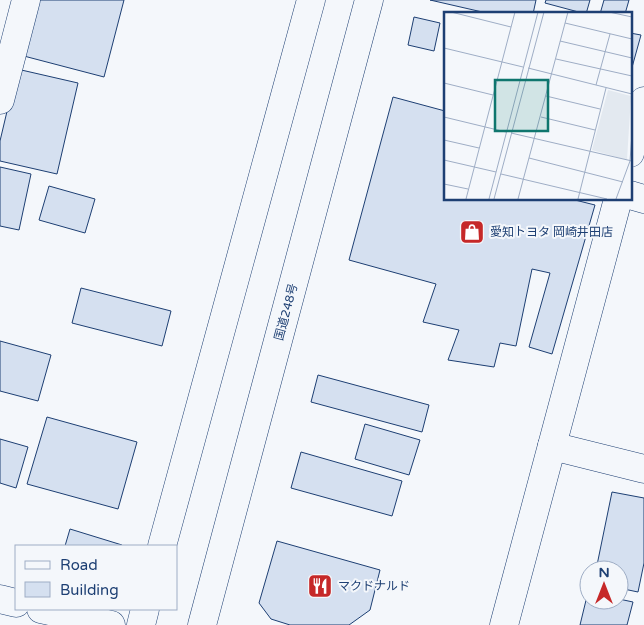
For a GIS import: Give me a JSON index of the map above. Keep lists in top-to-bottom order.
{
  "streets": {
    "main road": ["国道248号"]
  },
  "places": {
    "shop": ["愛知トヨタ 岡崎井田店"],
    "restaurant": ["マクドナルド"]
  },
  "legend": ["Road", "Building"],
  "north": "top"
}
